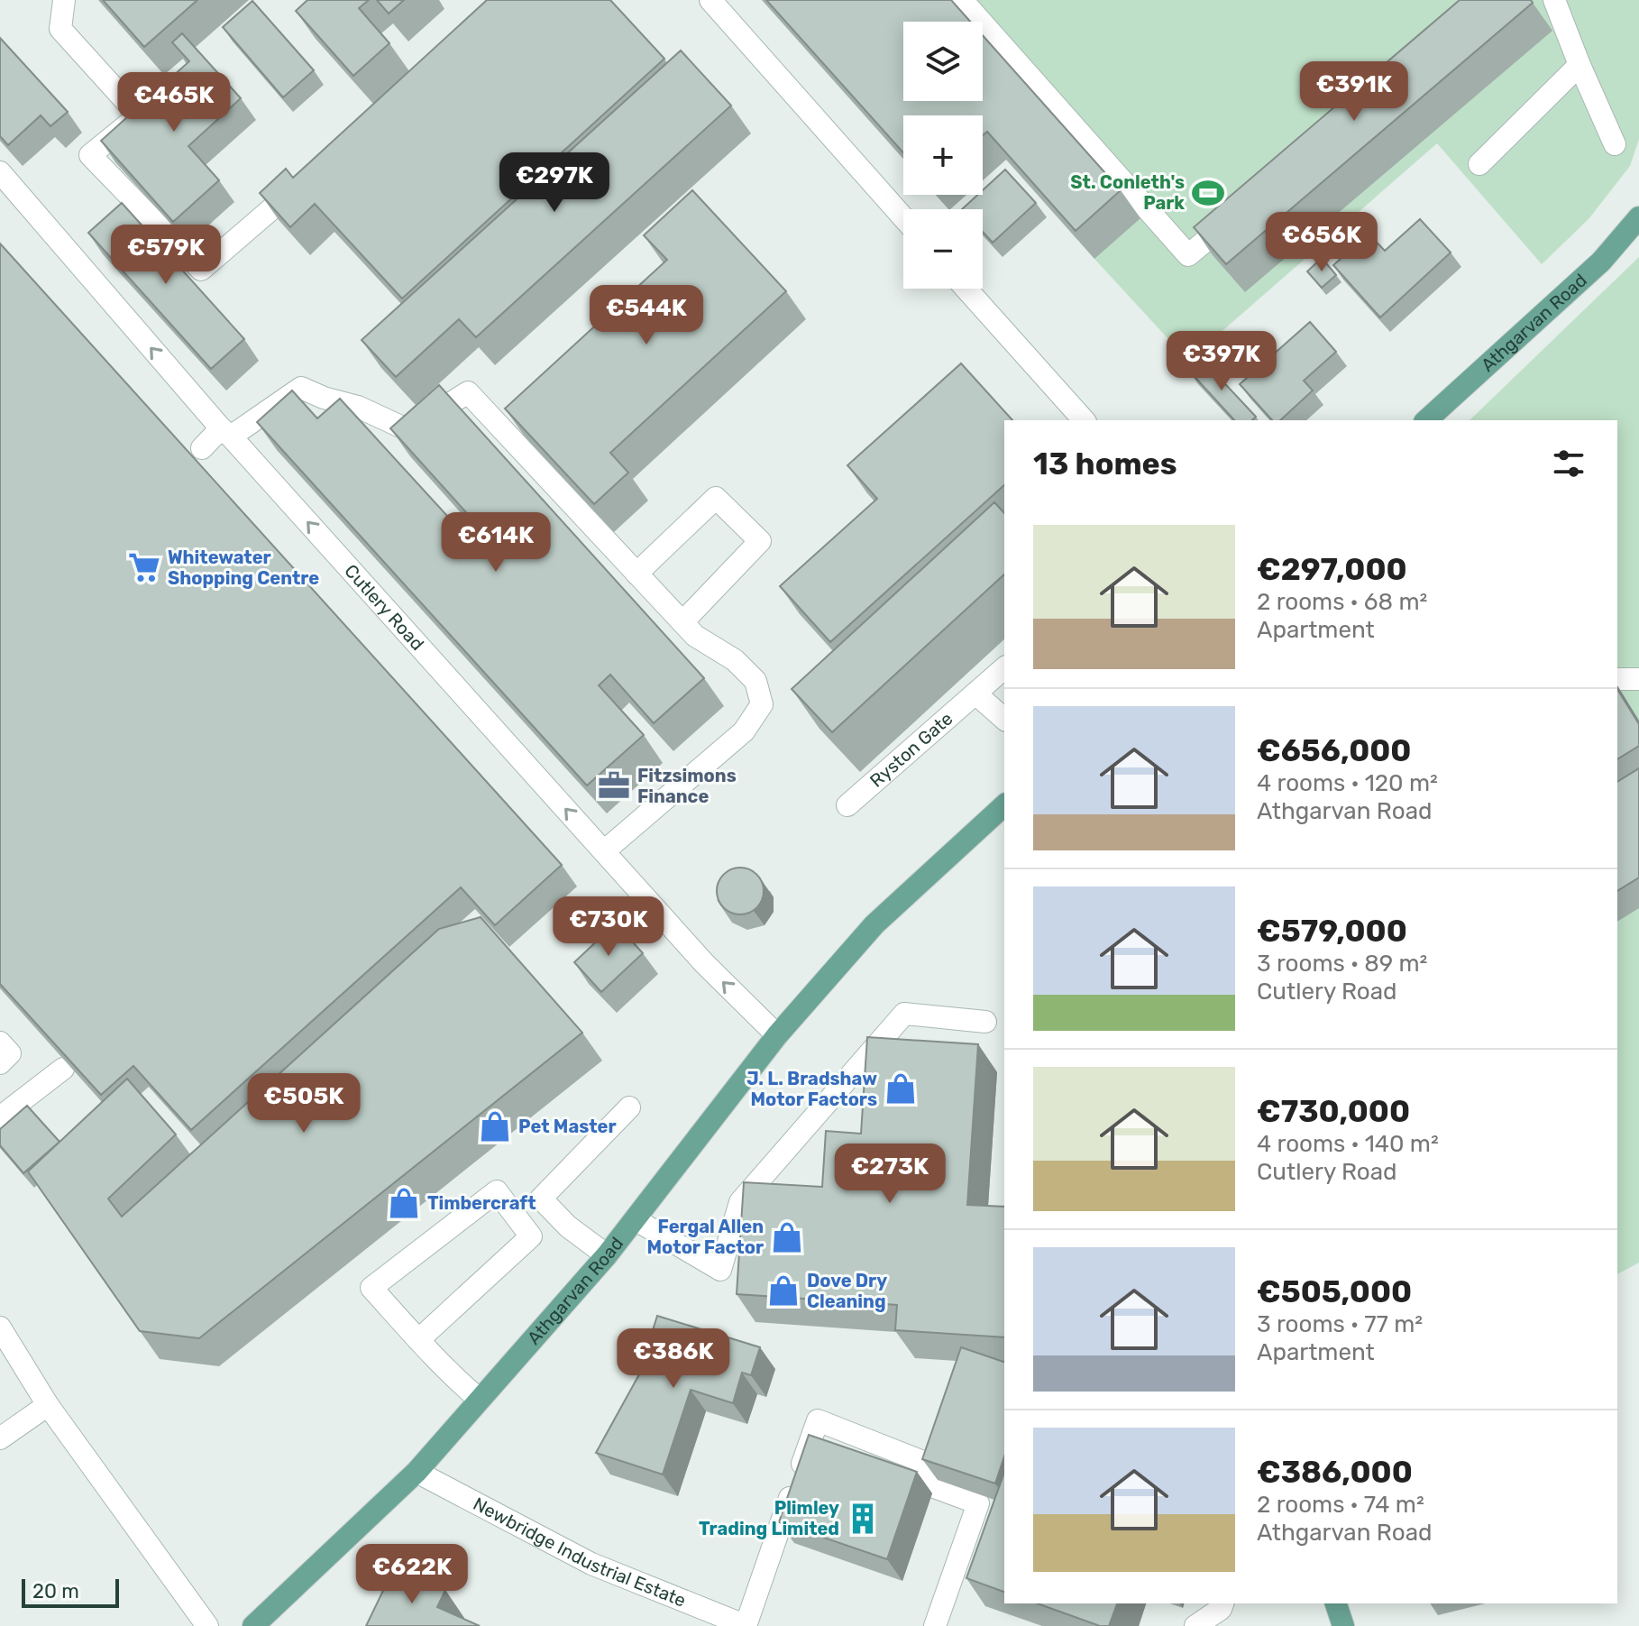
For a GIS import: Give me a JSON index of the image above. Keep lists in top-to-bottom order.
{
  "streets": {
    "main road": ["Athgarvan Road"],
    "street": ["Cutlery Road", "Ryston Gate", "Newbridge Industrial Estate"]
  },
  "crossings": [
    ["Athgarvan Road", "Cutlery Road"],
    ["Athgarvan Road", "Newbridge Industrial Estate"]
  ],
  "one_way": ["Cutlery Road"],
  "places": {
    "sports": ["St. Conleth's Park"],
    "supermarket": ["Whitewater Shopping Centre"],
    "office": ["Fitzsimons Finance"],
    "shop": [
      "J. L. Bradshaw Motor Factors",
      "Pet Master",
      "Timbercraft",
      "Fergal Allen Motor Factor",
      "Dove Dry Cleaning"
    ],
    "building": ["Plimley Trading Limited"]
  },
  "scale_bar": "20 m",
  "page": {
    "map_buttons": ["+", "−"],
    "price": [
      "€391K",
      "€465K",
      "€297K",
      "€656K",
      "€579K",
      "€544K",
      "€397K",
      "€614K",
      "€730K",
      "€505K",
      "€273K",
      "€386K",
      "€622K"
    ],
    "heading": "13 homes",
    "list": [
      {
        "name": "€297,000",
        "note": "2 rooms · 68 m² · Apartment"
      },
      {
        "name": "€656,000",
        "note": "4 rooms · 120 m² · Athgarvan Road"
      },
      {
        "name": "€579,000",
        "note": "3 rooms · 89 m² · Cutlery Road"
      },
      {
        "name": "€730,000",
        "note": "4 rooms · 140 m² · Cutlery Road"
      },
      {
        "name": "€505,000",
        "note": "3 rooms · 77 m² · Apartment"
      },
      {
        "name": "€386,000",
        "note": "2 rooms · 74 m² · Athgarvan Road"
      }
    ],
    "scale": "20 m"
  }
}
